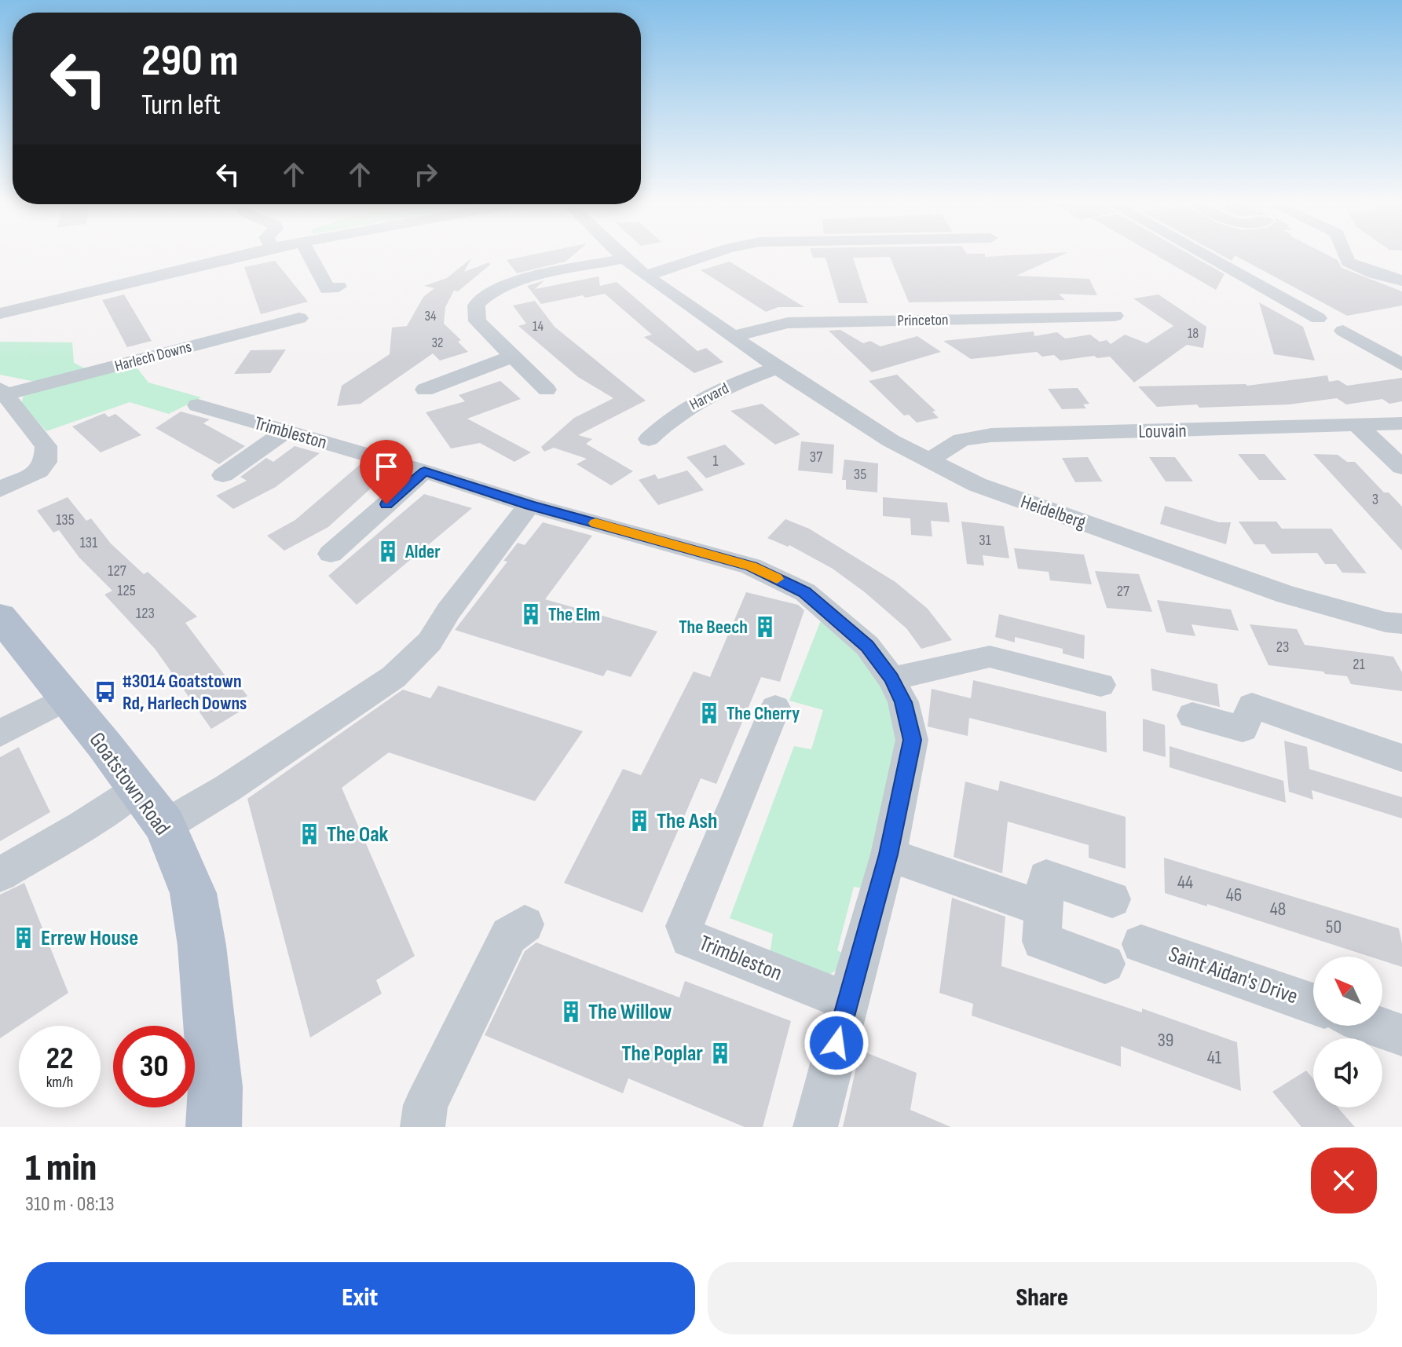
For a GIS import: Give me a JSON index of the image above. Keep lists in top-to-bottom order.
{
  "streets": {
    "main road": ["Goatstown Road"],
    "street": [
      "Princeton",
      "Harlech Downs",
      "Harvard",
      "Louvain",
      "Trimbleston",
      "Heidelberg",
      "Saint Aidan's Drive"
    ]
  },
  "crossings": [
    ["Princeton", "Heidelberg"],
    ["Harvard", "Heidelberg"],
    ["Louvain", "Heidelberg"]
  ],
  "places": {
    "building": [
      "Alder",
      "The Elm",
      "The Beech",
      "The Cherry",
      "The Ash",
      "The Oak",
      "Errew House",
      "The Willow",
      "The Poplar"
    ],
    "bus stop": ["#3014 Goatstown Rd, Harlech Downs"]
  },
  "house_numbers": [
    "34",
    "14",
    "18",
    "32",
    "37",
    "1",
    "35",
    "3",
    "135",
    "31",
    "131",
    "127",
    "125",
    "27",
    "123",
    "23",
    "21",
    "44",
    "46",
    "48",
    "50",
    "39",
    "41"
  ],
  "north": "top left",
  "page": {
    "turn": ["290 m", "Turn left"],
    "speed": "22 km/h",
    "limit": "30",
    "heading": ["1 min", "310 m · 08:13"],
    "buttons": ["Exit", "Share"]
  }
}
